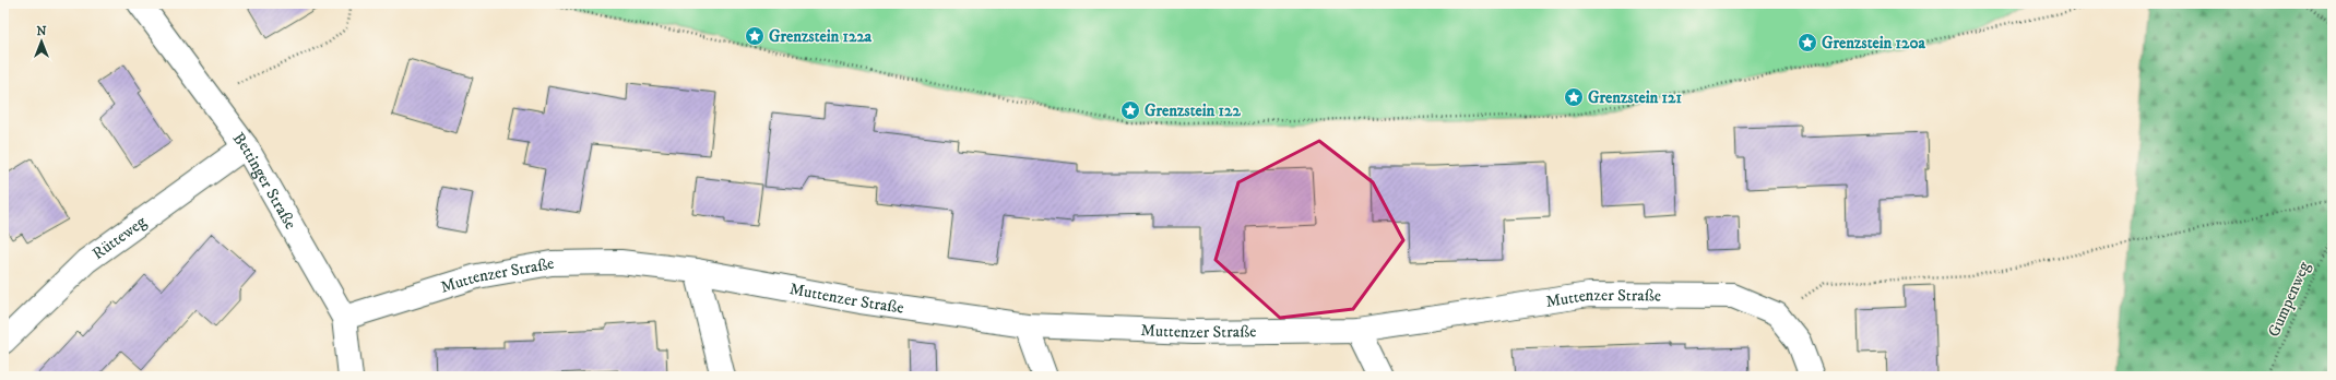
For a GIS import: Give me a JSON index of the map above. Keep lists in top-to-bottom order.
{
  "streets": {
    "street": ["Bettinger Straße", "Rütteweg", "Muttenzer Straße"],
    "path": ["Gumpenweg"]
  },
  "crossings": [
    ["Bettinger Straße", "Rütteweg"],
    ["Bettinger Straße", "Muttenzer Straße"]
  ],
  "places": {
    "place": [
      "Grenzstein 122a",
      "Grenzstein 120a",
      "Grenzstein 121",
      "Grenzstein 122"
    ]
  },
  "north": "top"
}
